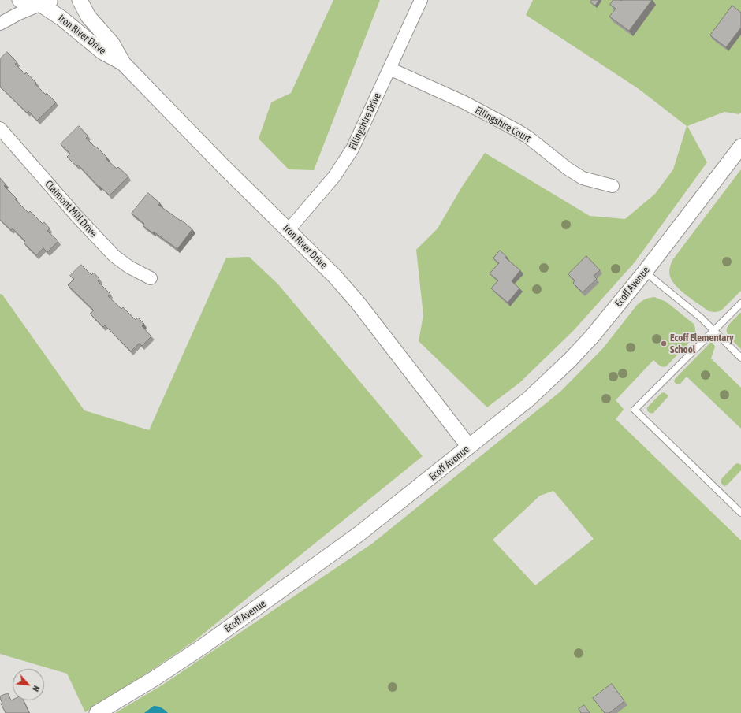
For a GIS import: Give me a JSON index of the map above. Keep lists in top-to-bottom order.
{
  "streets": {
    "street": [
      "Iron River Drive",
      "Ellingshire Drive",
      "Ellingshire Court",
      "Claimont Mill Drive",
      "Ecoff Avenue"
    ]
  },
  "crossings": [
    ["Iron River Drive", "Ellingshire Drive"],
    ["Iron River Drive", "Ecoff Avenue"],
    ["Ellingshire Drive", "Ellingshire Court"]
  ],
  "places": ["Ecoff Elementary School"],
  "north": "bottom right"
}
